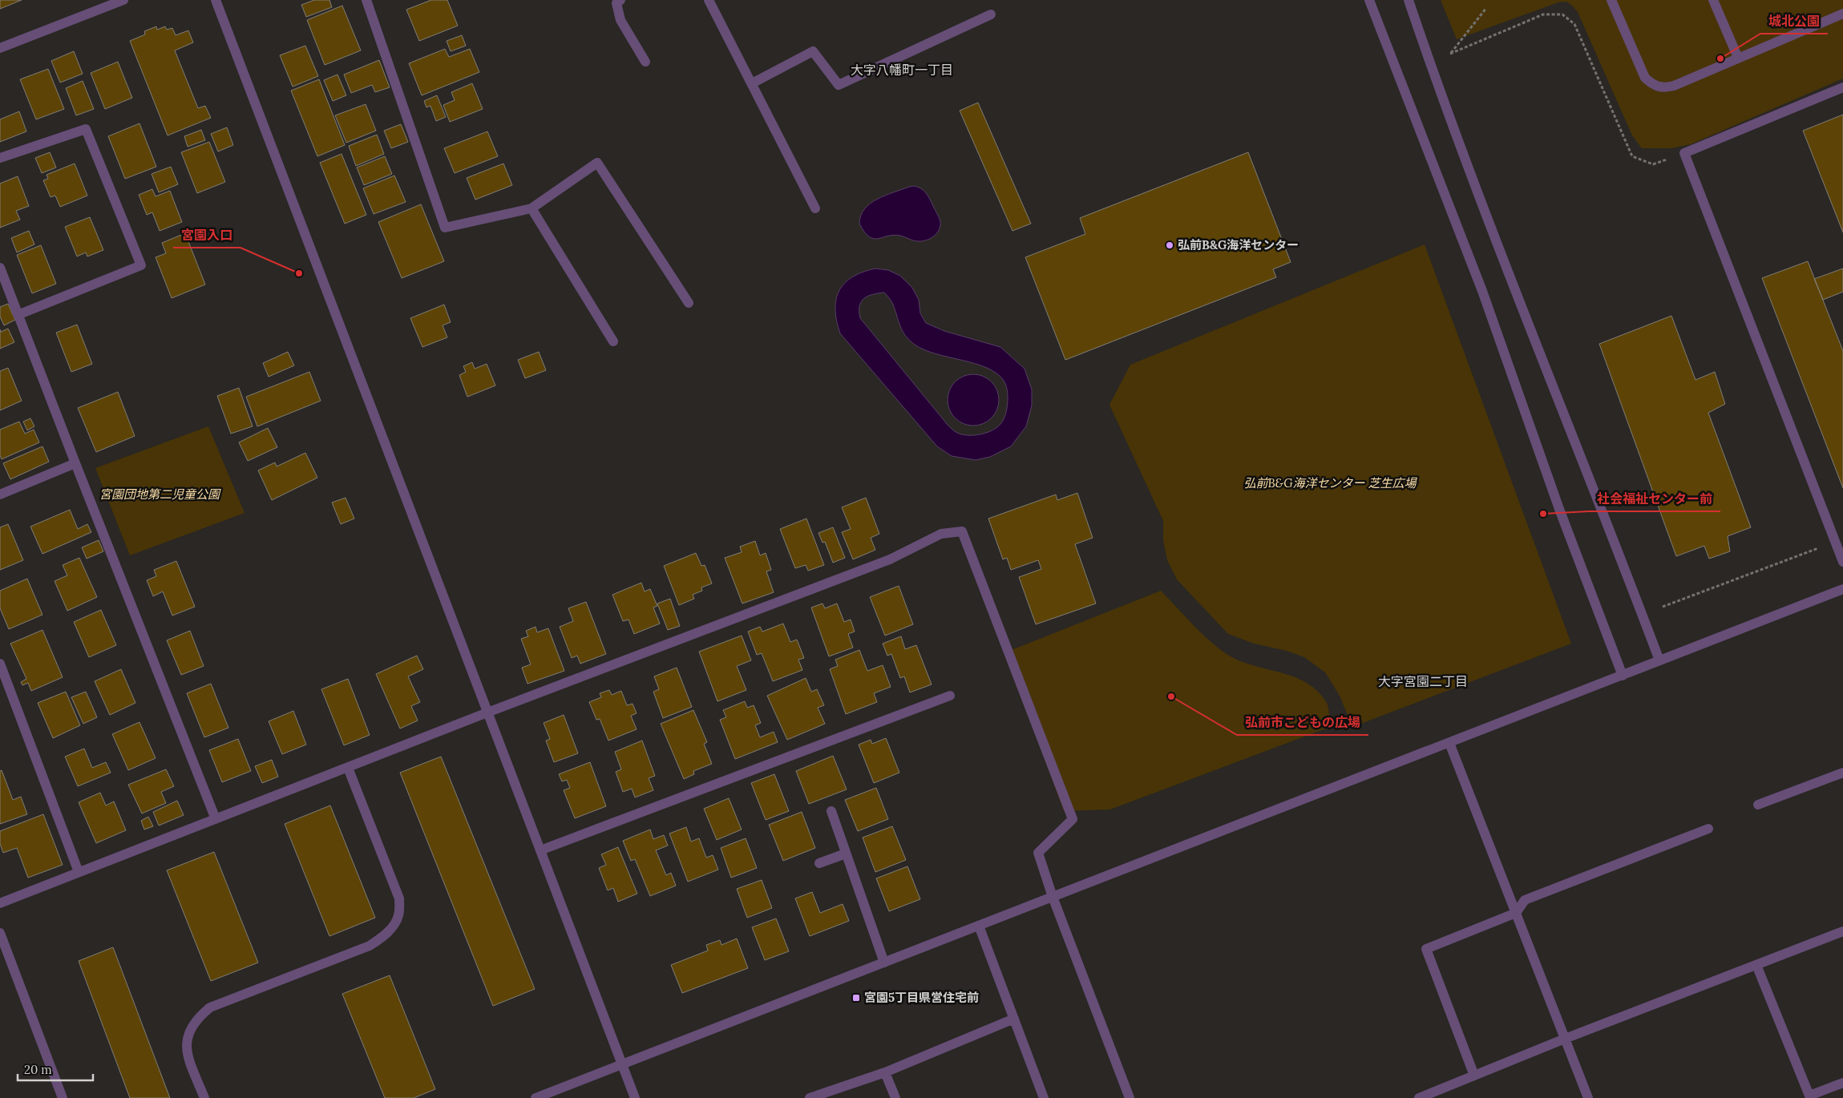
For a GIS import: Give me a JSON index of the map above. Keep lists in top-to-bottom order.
{
  "districts": ["大字八幡町一丁目", "大字宮園二丁目"],
  "parks": ["弘前B&G海洋センター 芝生広場", "宮園団地第二児童公園"],
  "places": {
    "other": [
      "城北公園",
      "弘前B&G海洋センター",
      "宮園入口",
      "社会福祉センター前",
      "弘前市こどもの広場"
    ],
    "transit": ["宮園5丁目県営住宅前"]
  },
  "scale_bar": "20 m"
}
